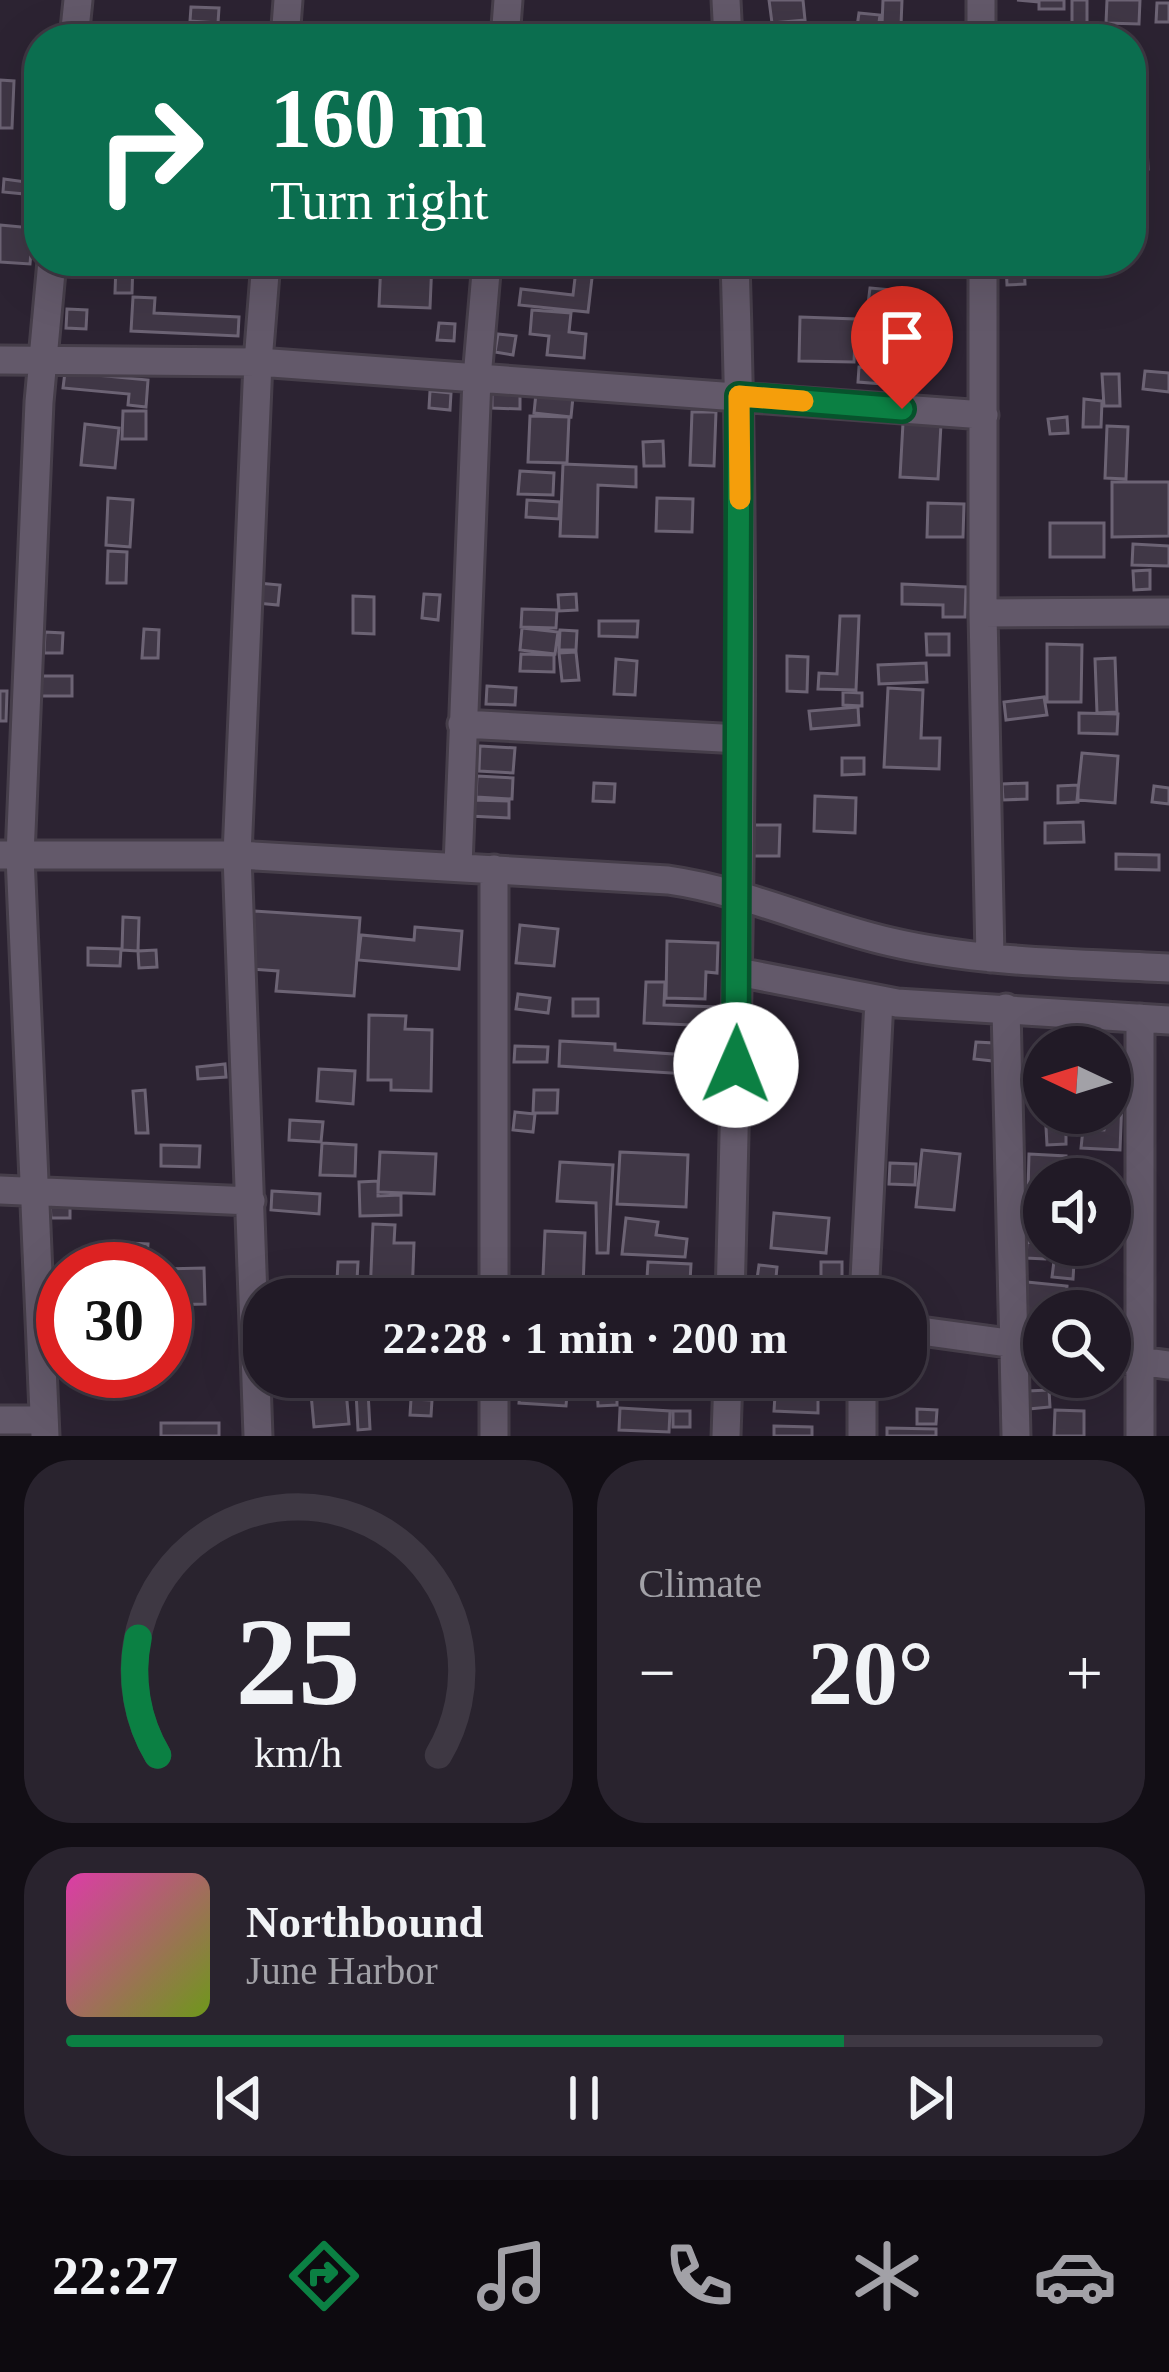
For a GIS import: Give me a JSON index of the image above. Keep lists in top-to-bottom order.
{
  "north": "left",
  "page": {
    "turn": ["160 m", "Turn right"],
    "limit": "30",
    "trip": "22:28 · 1 min · 200 m",
    "tile": "Climate",
    "heat": ["−", "20°", "+"],
    "song": ["Northbound", "June Harbor"],
    "tabs": "22:27",
    "gauge": ["25", "km/h"]
  }
}
